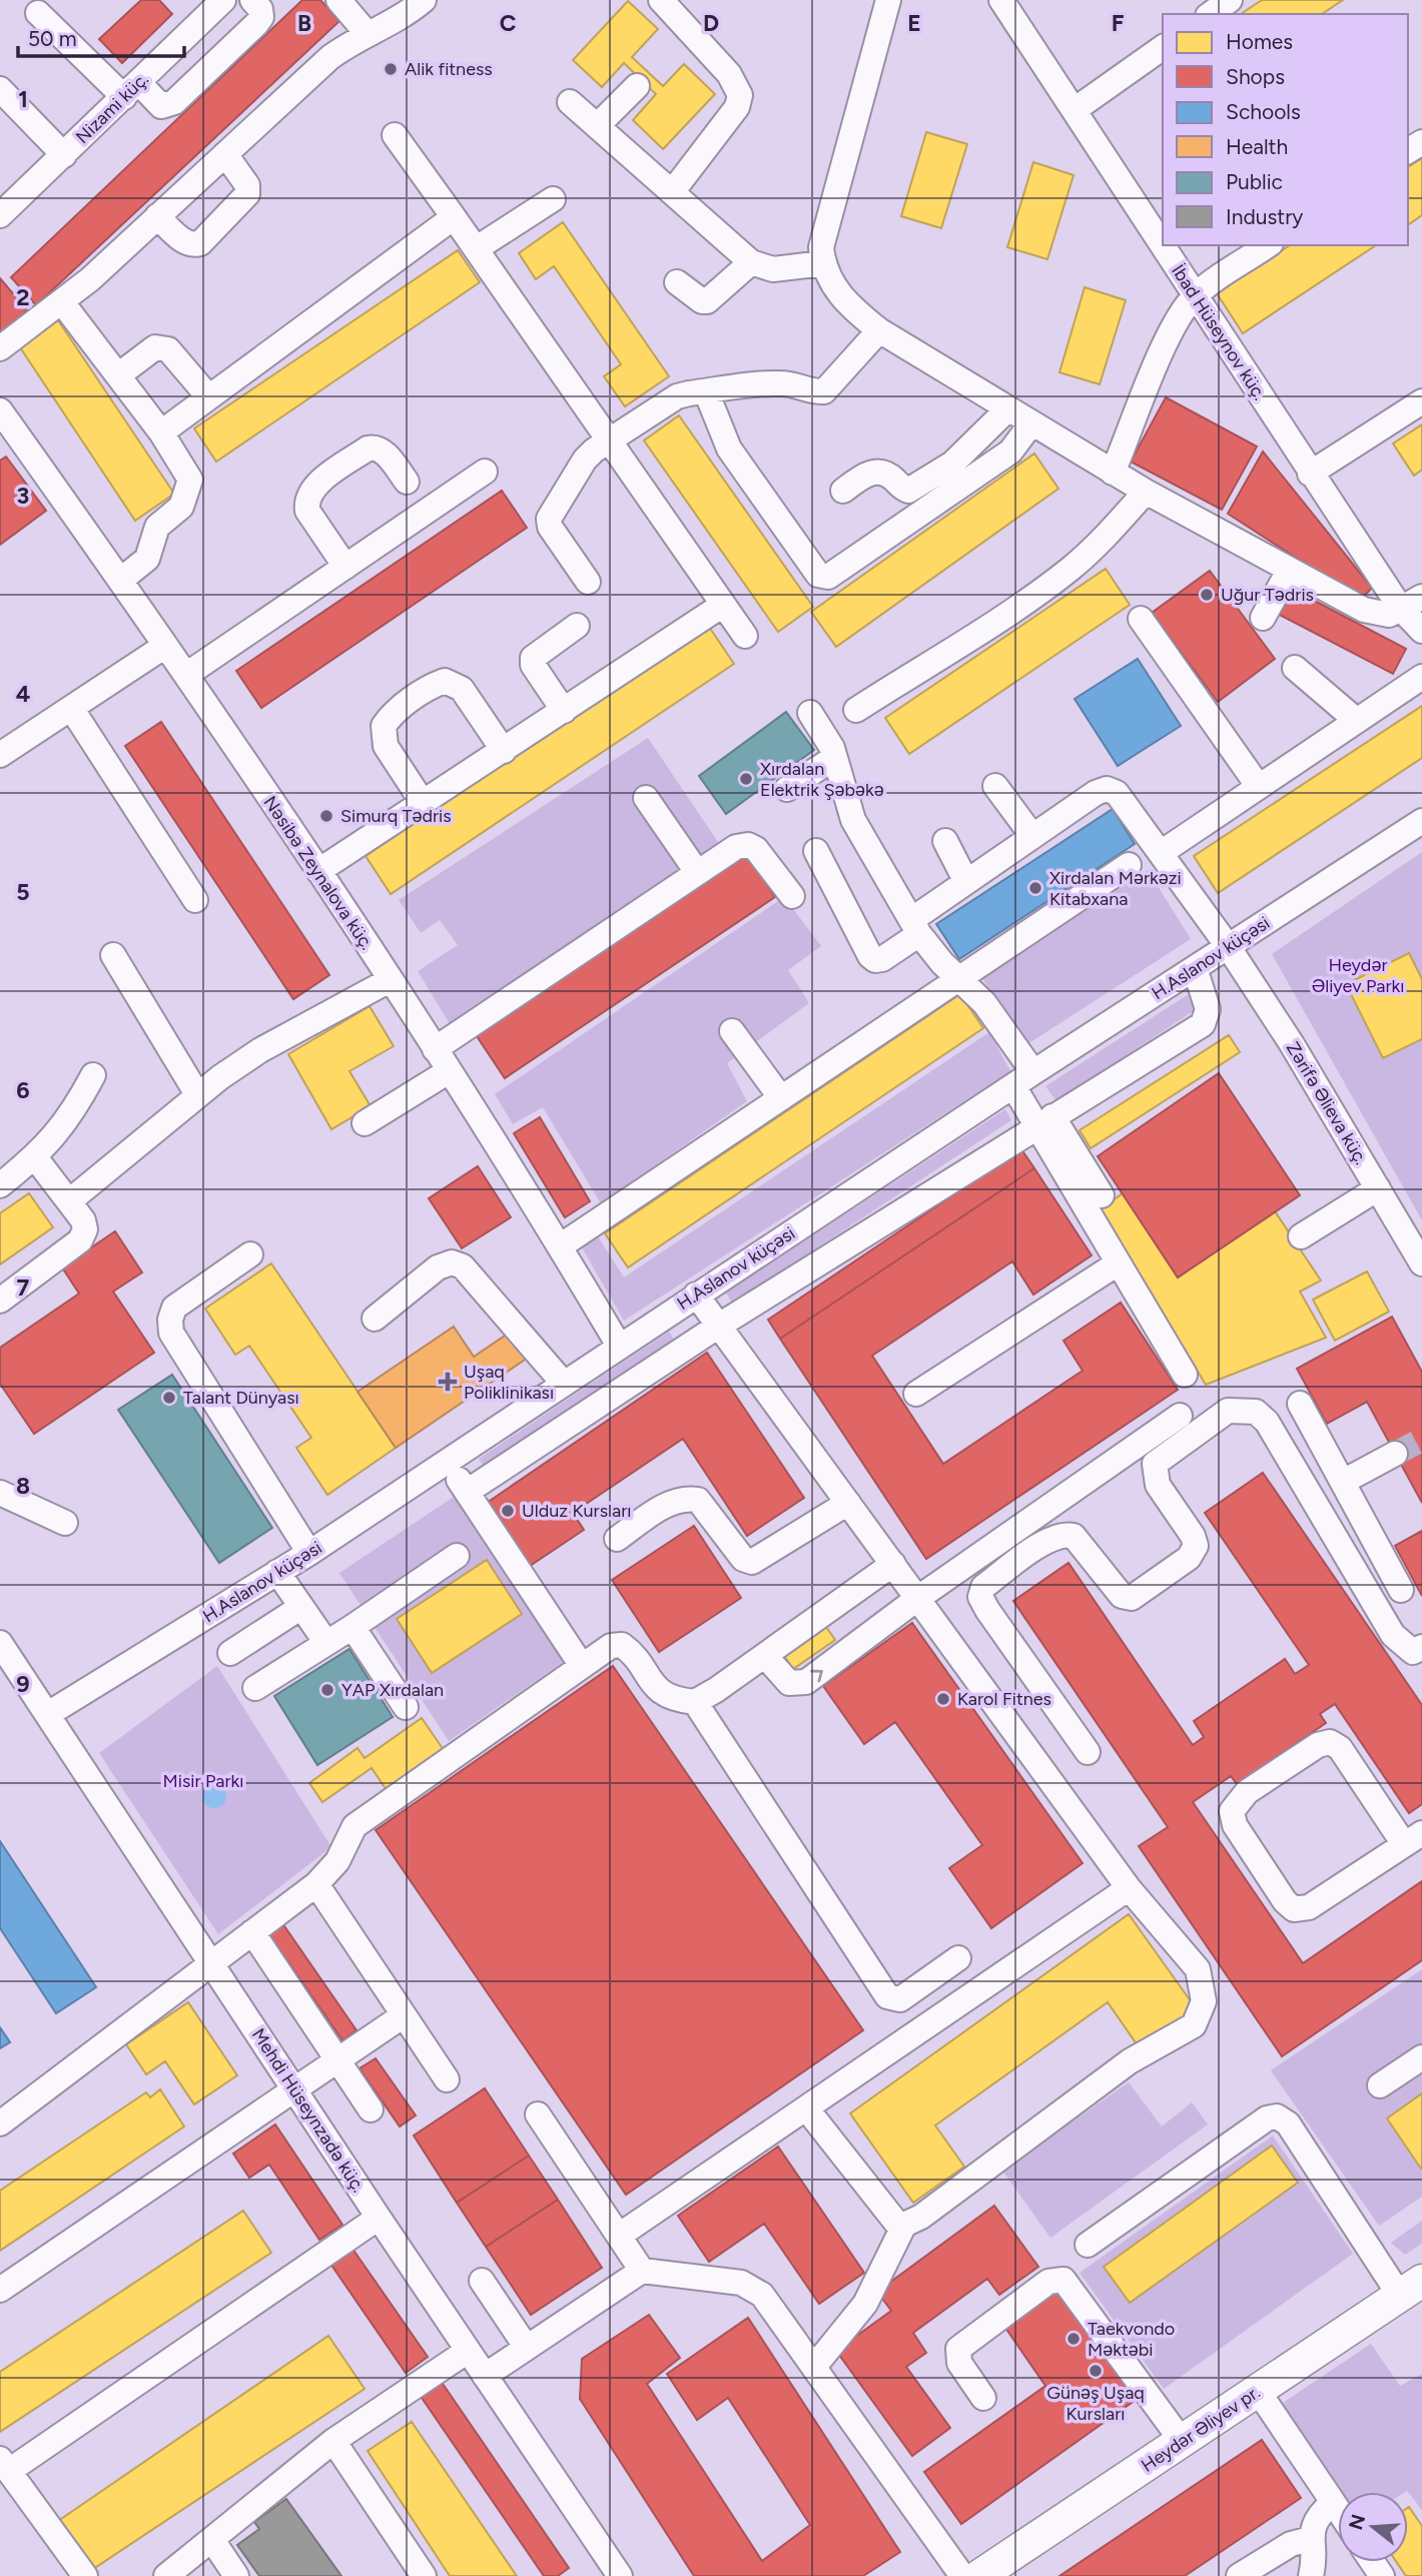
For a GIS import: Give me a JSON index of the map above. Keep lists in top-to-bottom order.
{
  "streets": {
    "main road": ["Heydər Əliyev pr."],
    "street": [
      "Nizami küç.",
      "İbad Hüseynov küç.",
      "Nəsibə Zeynalova küç.",
      "H.Aslanov küçəsi",
      "Zərifə Əlieva küç.",
      "Mehdi Hüseynzadə küç."
    ]
  },
  "crossings": [
    ["Nəsibə Zeynalova küç.", "H.Aslanov küçəsi"],
    ["H.Aslanov küçəsi", "Zərifə Əlieva küç."],
    ["H.Aslanov küçəsi", "Mehdi Hüseynzadə küç."]
  ],
  "parks": ["Heydər Əliyev Parkı", "Misir Parkı"],
  "places": {
    "other": [
      "Alik fitness",
      "Uğur Tədris",
      "Xırdalan Elektrik Şəbəkə",
      "Simurq Tədris",
      "Xirdalan Mərkəzi Kitabxana",
      "Talant Dünyası",
      "Ulduz Kursları",
      "YAP Xırdalan",
      "Karol Fitnes",
      "Taekvondo Məktəbi",
      "Günəş Uşaq Kursları"
    ],
    "health": ["Uşaq Poliklinikası"]
  },
  "legend": [
    "Homes",
    "Shops",
    "Schools",
    "Health",
    "Public",
    "Industry"
  ],
  "scale_bar": "50 m",
  "north": "left",
  "grid": {
    "columns": [
      "B",
      "C",
      "D",
      "E",
      "F"
    ],
    "rows": [
      "1",
      "2",
      "3",
      "4",
      "5",
      "6",
      "7",
      "8",
      "9"
    ]
  }
}
